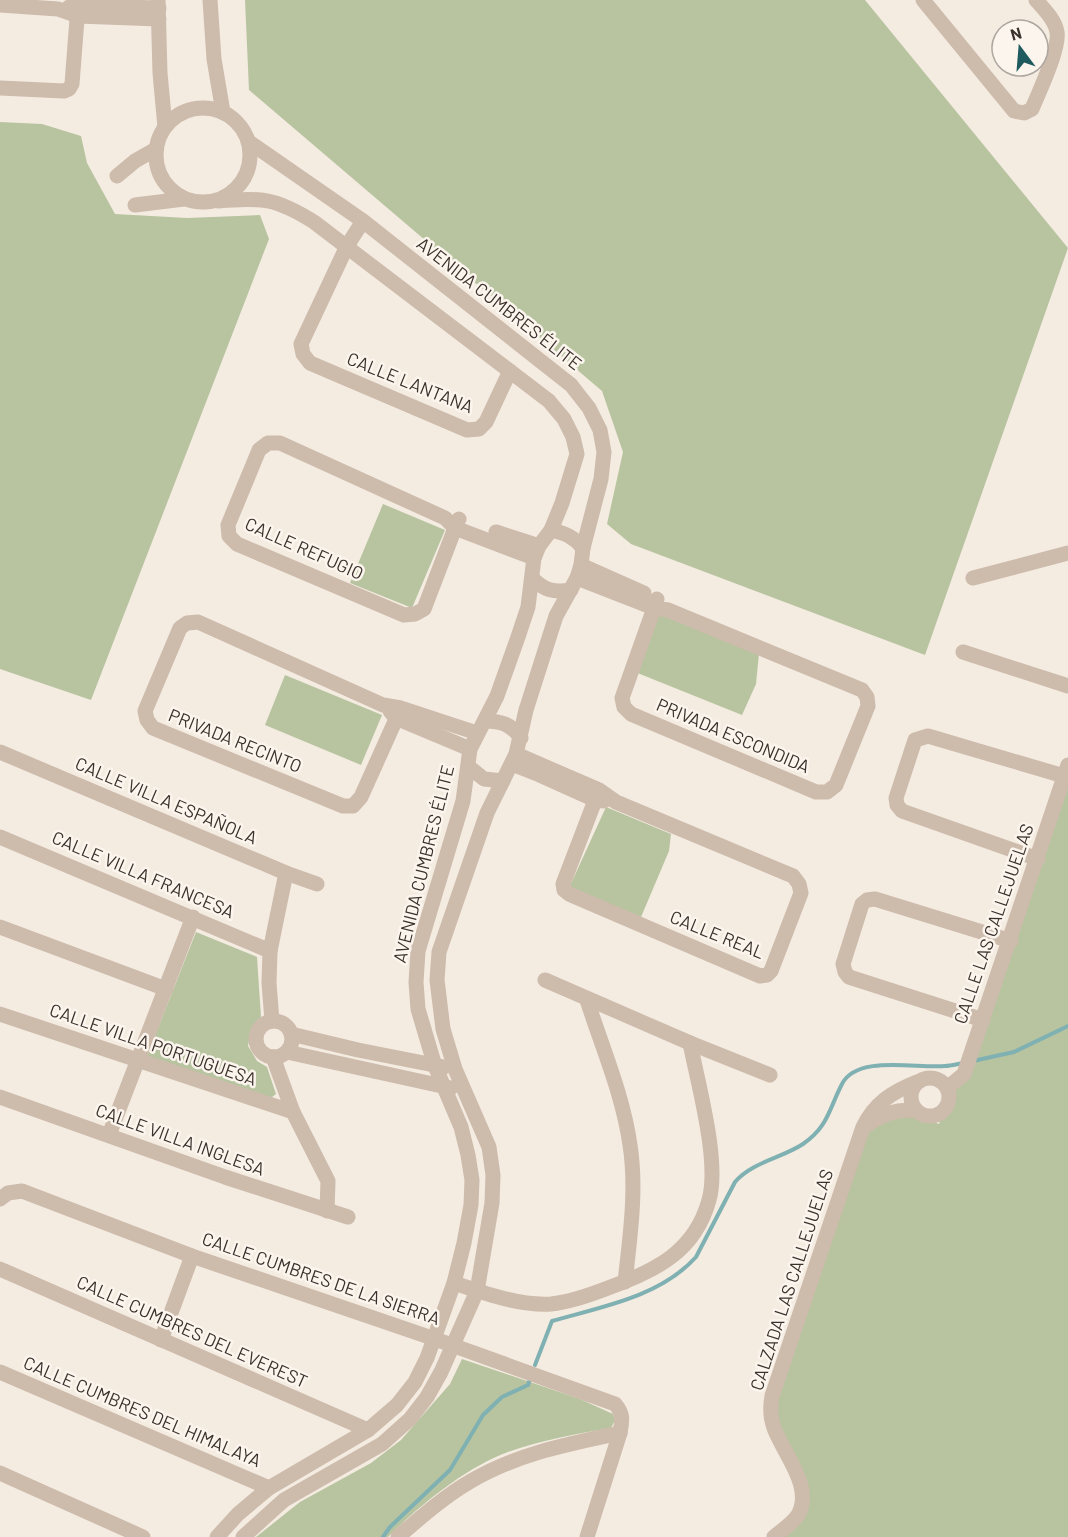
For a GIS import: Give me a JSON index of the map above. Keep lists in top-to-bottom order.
{
  "streets": {
    "street": [
      "AVENIDA CUMBRES ÉLITE",
      "CALLE LANTANA",
      "CALLE REFUGIO",
      "PRIVADA ESCONDIDA",
      "PRIVADA RECINTO",
      "CALLE VILLA ESPAÑOLA",
      "CALLE VILLA FRANCESA",
      "CALLE LAS CALLEJUELAS",
      "CALLE REAL",
      "CALLE VILLA PORTUGUESA",
      "CALLE VILLA INGLESA",
      "CALLE CUMBRES DE LA SIERRA",
      "CALZADA LAS CALLEJUELAS",
      "CALLE CUMBRES DEL EVEREST",
      "CALLE CUMBRES DEL HIMALAYA"
    ]
  },
  "crossings": [
    ["AVENIDA CUMBRES ÉLITE", "CALLE REFUGIO"],
    ["AVENIDA CUMBRES ÉLITE", "PRIVADA ESCONDIDA"],
    ["AVENIDA CUMBRES ÉLITE", "PRIVADA RECINTO"],
    ["AVENIDA CUMBRES ÉLITE", "CALLE REAL"],
    ["AVENIDA CUMBRES ÉLITE", "CALLE CUMBRES DE LA SIERRA"],
    ["AVENIDA CUMBRES ÉLITE", "CALLE CUMBRES DEL EVEREST"],
    ["AVENIDA CUMBRES ÉLITE", "CALLE CUMBRES DEL HIMALAYA"],
    ["CALLE REFUGIO", "PRIVADA ESCONDIDA"],
    ["PRIVADA RECINTO", "CALLE REAL"],
    ["CALLE LAS CALLEJUELAS", "CALZADA LAS CALLEJUELAS"]
  ],
  "north": "top"
}
